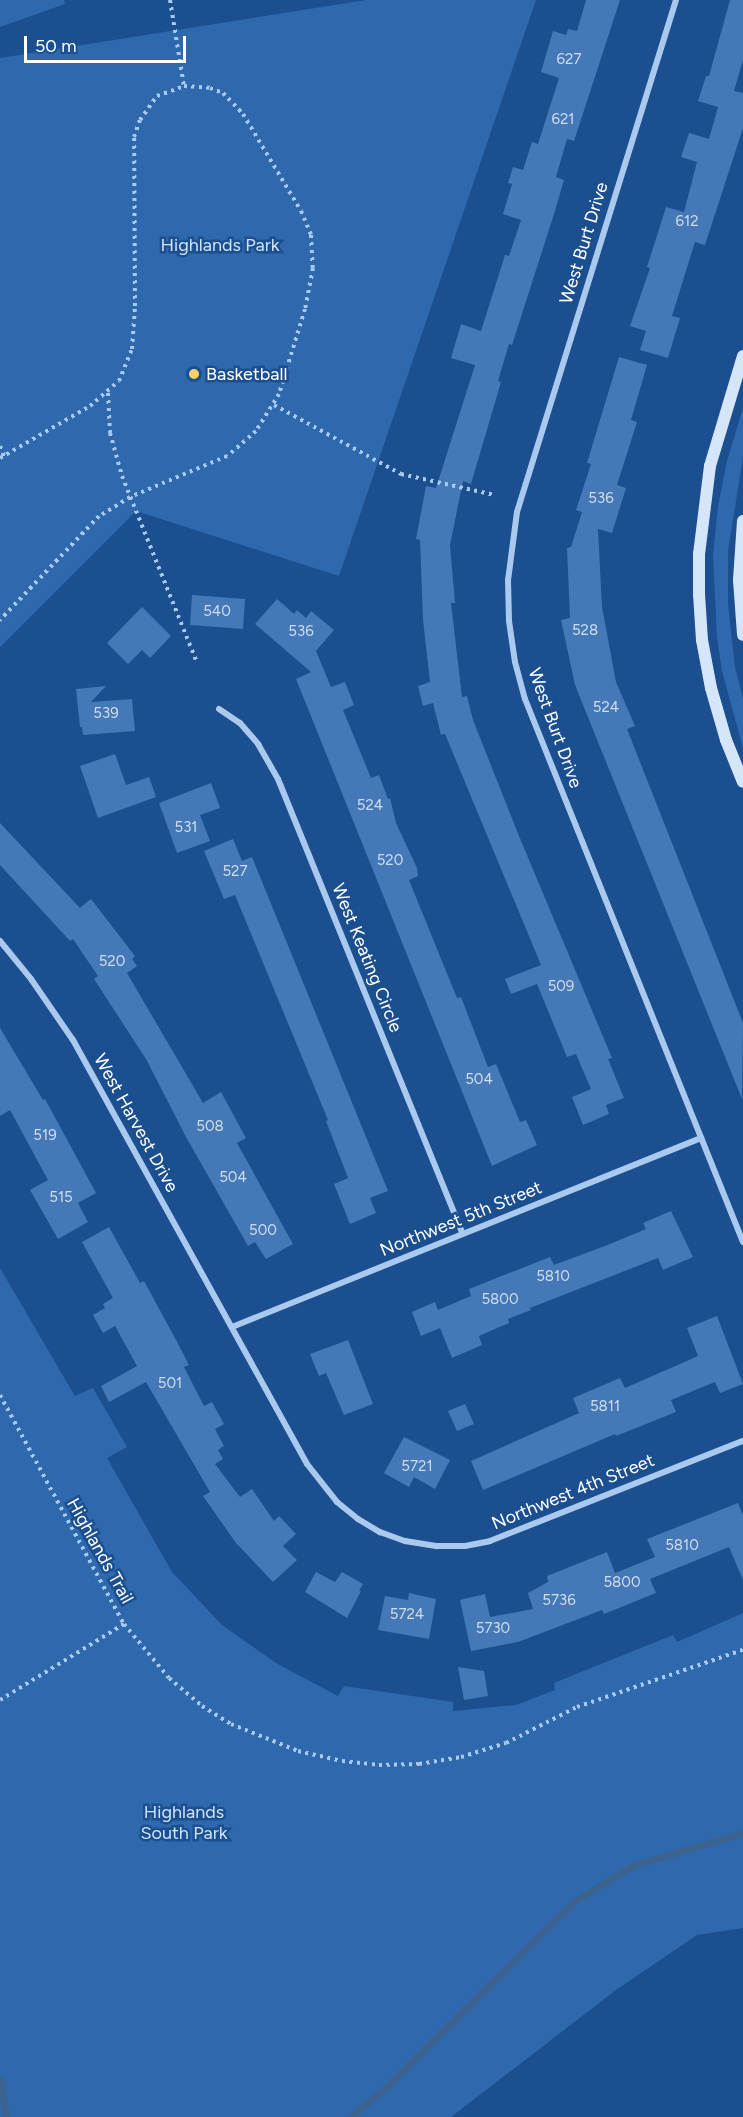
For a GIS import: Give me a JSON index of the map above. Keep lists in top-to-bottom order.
{
  "streets": {
    "street": [
      "West Burt Drive",
      "West Keating Circle",
      "West Harvest Drive",
      "Northwest 5th Street",
      "Northwest 4th Street"
    ],
    "path": ["Highlands Trail"]
  },
  "crossings": [
    ["West Burt Drive", "Northwest 5th Street"],
    ["West Keating Circle", "Northwest 5th Street"],
    ["West Harvest Drive", "Northwest 5th Street"],
    ["West Harvest Drive", "Northwest 4th Street"],
    ["Northwest 5th Street", "Northwest 4th Street"]
  ],
  "parks": ["Highlands Park", "Highlands South Park"],
  "places": ["Basketball"],
  "house_numbers": [
    "627",
    "621",
    "612",
    "536",
    "540",
    "528",
    "536",
    "524",
    "539",
    "524",
    "531",
    "520",
    "527",
    "520",
    "509",
    "504",
    "508",
    "519",
    "504",
    "515",
    "500",
    "5810",
    "5800",
    "501",
    "5811",
    "5721",
    "5810",
    "5800",
    "5736",
    "5724",
    "5730"
  ],
  "scale_bar": "50 m"
}
